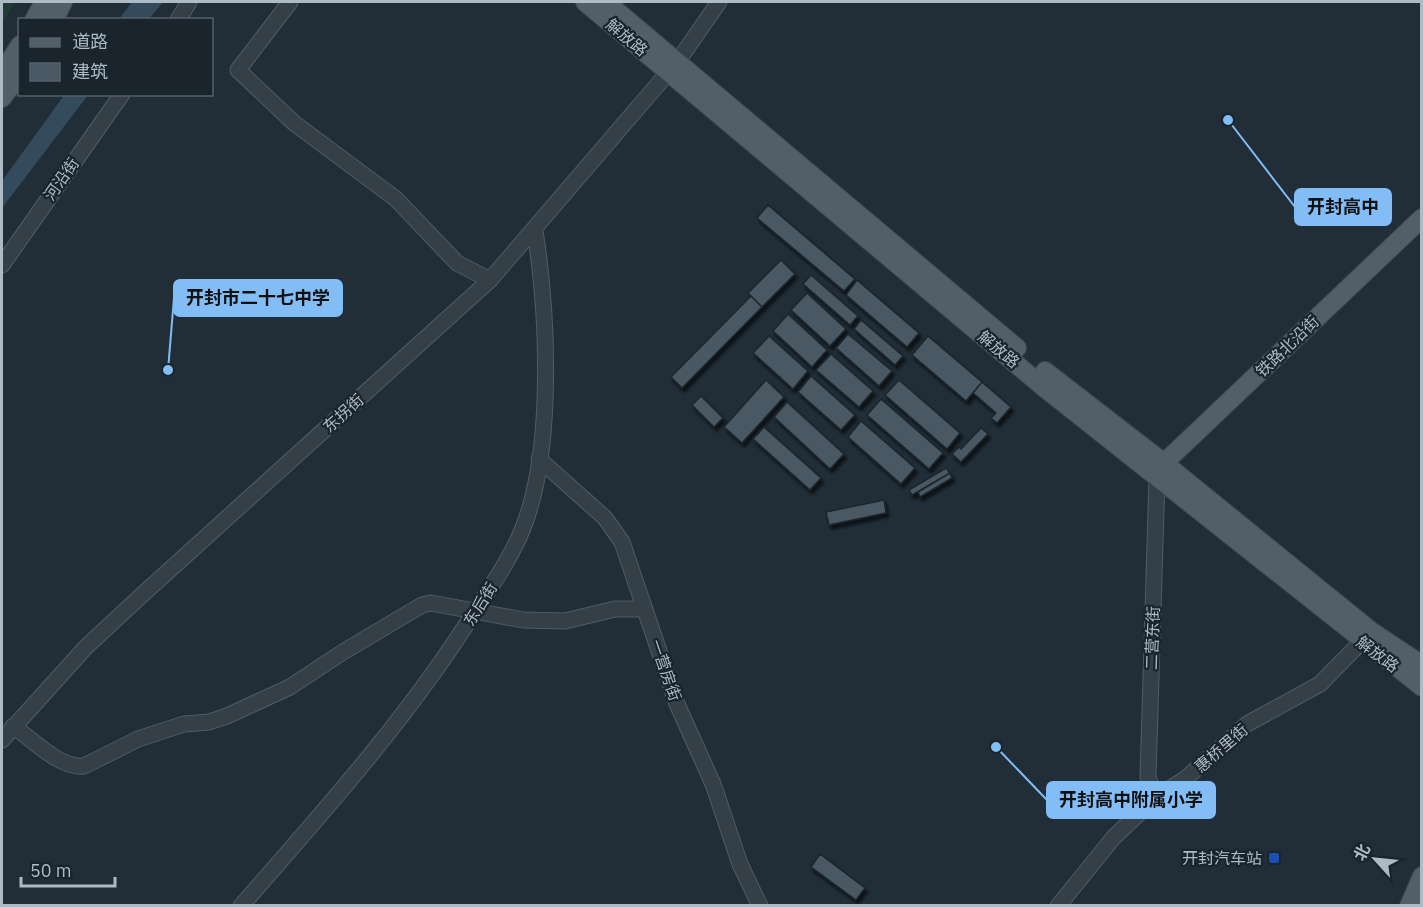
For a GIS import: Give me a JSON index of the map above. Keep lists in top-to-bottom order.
{
  "streets": {
    "main road": ["解放路", "铁路北沿街"],
    "street": [
      "河沿街",
      "东拐街",
      "东后街",
      "二营东街",
      "一营房街",
      "惠桥里街"
    ]
  },
  "crossings": [
    ["解放路", "铁路北沿街"],
    ["解放路", "东拐街"],
    ["解放路", "二营东街"],
    ["解放路", "惠桥里街"],
    ["铁路北沿街", "二营东街"],
    ["东拐街", "东后街"],
    ["东后街", "一营房街"],
    ["二营东街", "惠桥里街"]
  ],
  "places": {
    "other": ["开封高中", "开封市二十七中学", "开封高中附属小学"],
    "transit": ["开封汽车站"]
  },
  "legend": ["道路", "建筑"],
  "scale_bar": "50 m",
  "north": "top left"
}
